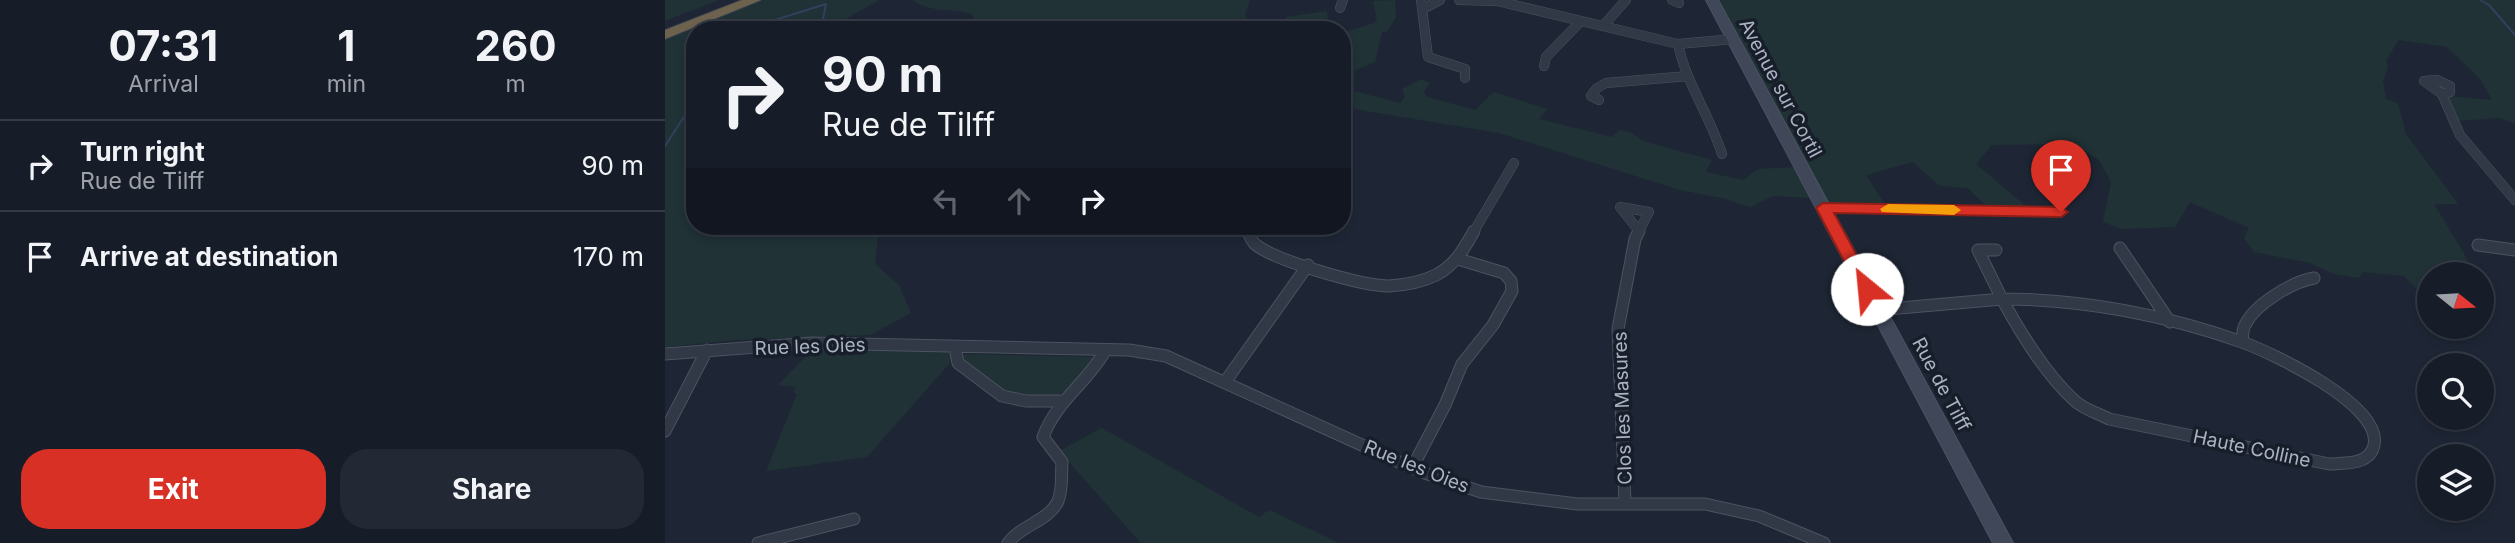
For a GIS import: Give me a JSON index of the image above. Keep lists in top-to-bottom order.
{
  "streets": {
    "main road": ["Avenue sur Cortil", "Rue de Tilff"],
    "street": ["Rue les Oies", "Clos les Masures", "Haute Colline"]
  },
  "crossings": [
    ["Avenue sur Cortil", "Rue de Tilff"],
    ["Rue les Oies", "Clos les Masures"]
  ],
  "north": "right",
  "page": {
    "eta": [
      "07:31",
      "Arrival",
      "1",
      "min",
      "260",
      "m"
    ],
    "turn": ["90 m", "Rue de Tilff"],
    "list": [
      {
        "name": "Turn right",
        "note": "Rue de Tilff",
        "value": "90 m"
      },
      {
        "name": "Arrive at destination",
        "value": "170 m"
      }
    ],
    "buttons": ["Exit", "Share"]
  }
}
